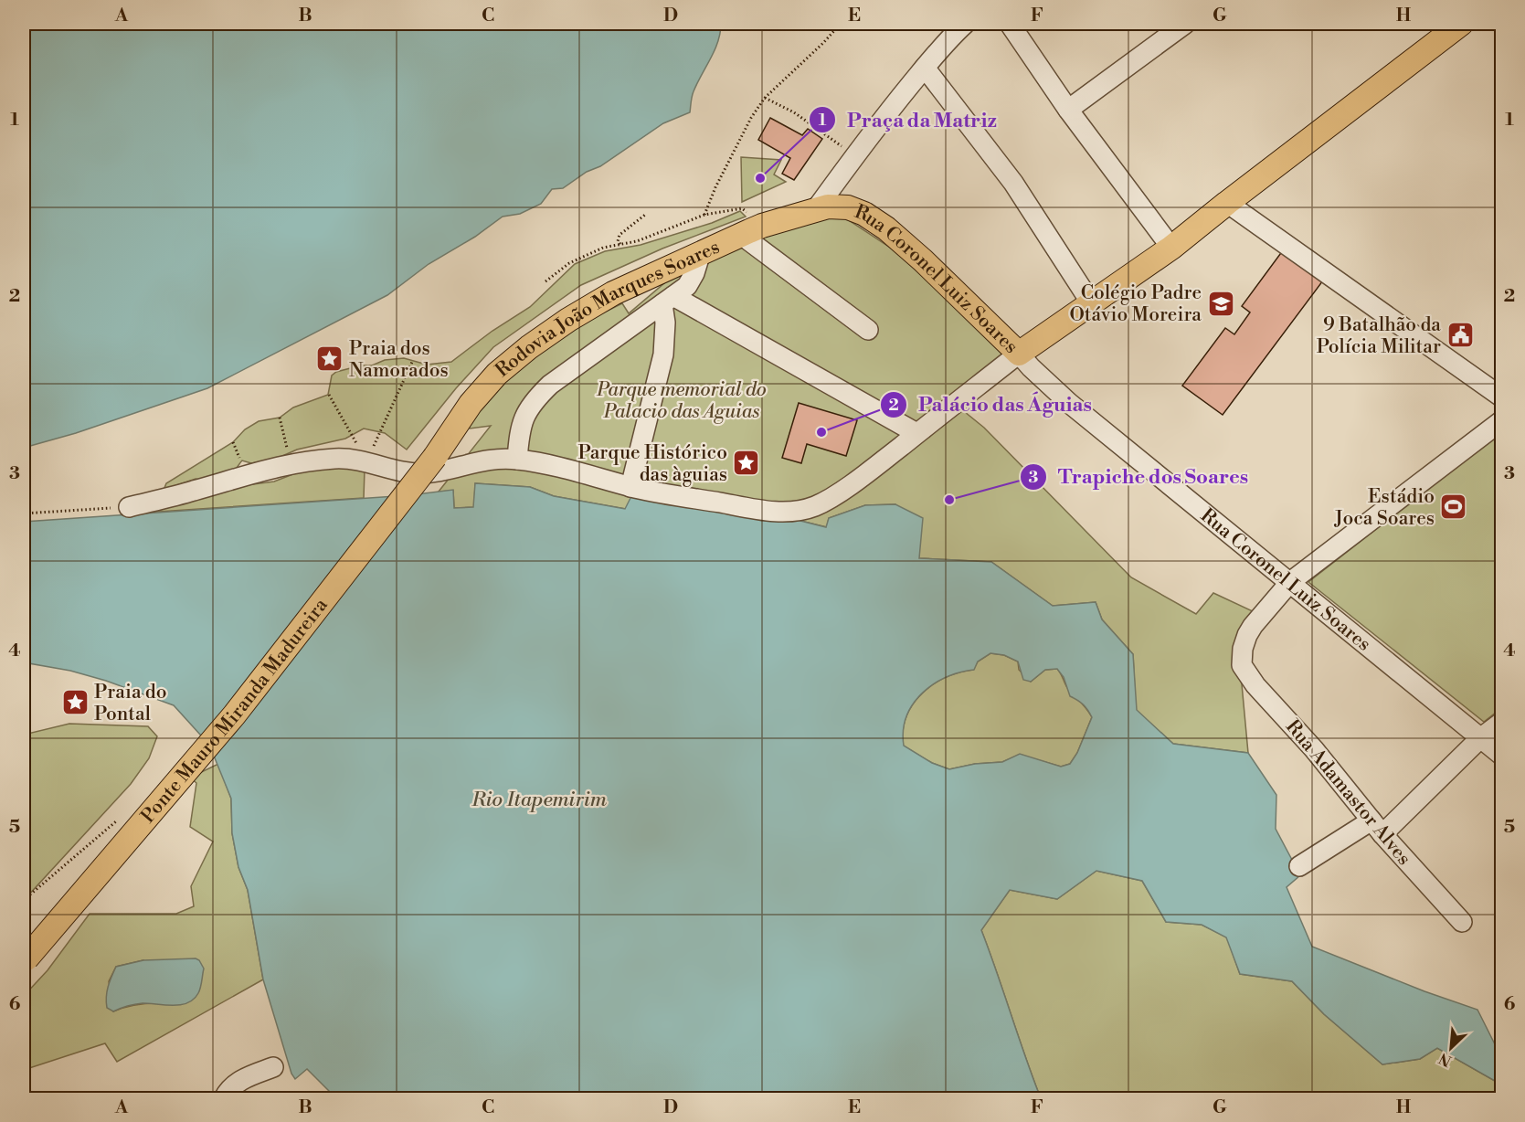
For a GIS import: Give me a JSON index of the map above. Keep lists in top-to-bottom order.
{
  "streets": {
    "main road": ["Rua Coronel Luiz Soares", "Rodovia João Marques Soares", "Ponte Mauro Miranda Madureira"],
    "street": ["Rua Adamastor Alves"]
  },
  "crossings": [
    ["Rua Coronel Luiz Soares", "Rodovia João Marques Soares"],
    ["Rua Coronel Luiz Soares", "Rua Adamastor Alves"],
    ["Rodovia João Marques Soares", "Ponte Mauro Miranda Madureira"]
  ],
  "water": ["Rio Itapemirim"],
  "parks": ["Parque memorial do Palacio das Aguias"],
  "places": {
    "other": ["Praça da Matriz", "Palácio das Águias", "Trapiche dos Soares"],
    "school or university": ["Colégio Padre Otávio Moreira"],
    "public building": ["9 Batalhão da Polícia Militar"],
    "place": ["Praia dos Namorados", "Parque Histórico das àguias", "Praia do Pontal"],
    "sports": ["Estádio Joca Soares"]
  },
  "north": "bottom left",
  "grid": {
    "columns": [
      "A",
      "B",
      "C",
      "D",
      "E",
      "F",
      "G",
      "H"
    ],
    "rows": [
      "1",
      "2",
      "3",
      "4",
      "5",
      "6"
    ]
  }
}
